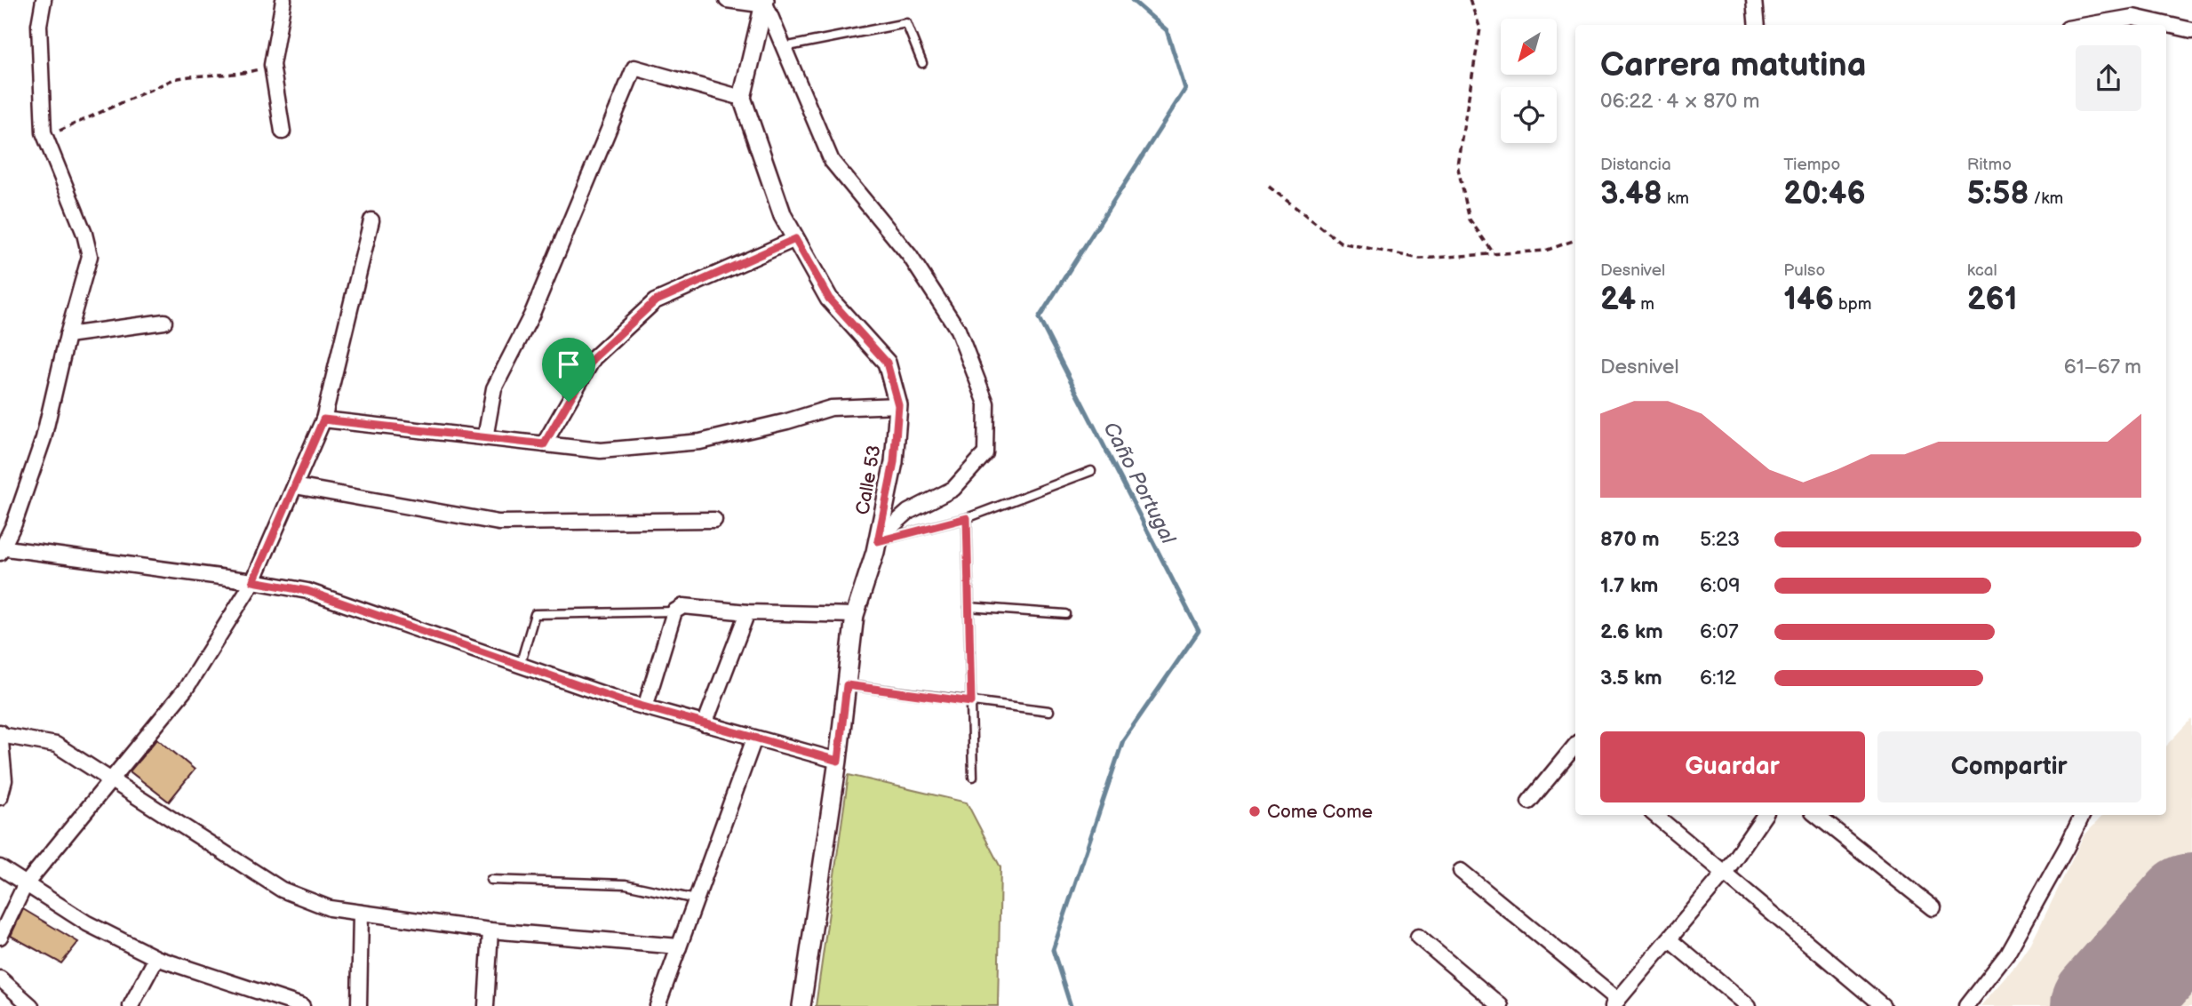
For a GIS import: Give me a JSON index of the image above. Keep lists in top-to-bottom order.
{
  "streets": {
    "street": ["Calle 53"]
  },
  "water": ["Caño Portugal"],
  "places": ["Come Come"],
  "north": "bottom left",
  "page": {
    "heading": ["Carrera matutina", "06:22 · 4 × 870 m"],
    "stats": [
      ["Distancia", "3.48 km"],
      ["Tiempo", "20:46"],
      ["Ritmo", "5:58 /km"],
      ["Desnivel", "24 m"],
      ["Pulso", "146 bpm"],
      ["kcal", "261"]
    ],
    "chart": ["Desnivel", "61–67 m"],
    "list": [
      {
        "name": "870 m",
        "note": "5:23"
      },
      {
        "name": "1.7 km",
        "note": "6:09"
      },
      {
        "name": "2.6 km",
        "note": "6:07"
      },
      {
        "name": "3.5 km",
        "note": "6:12"
      }
    ],
    "buttons": ["Guardar", "Compartir"]
  }
}
